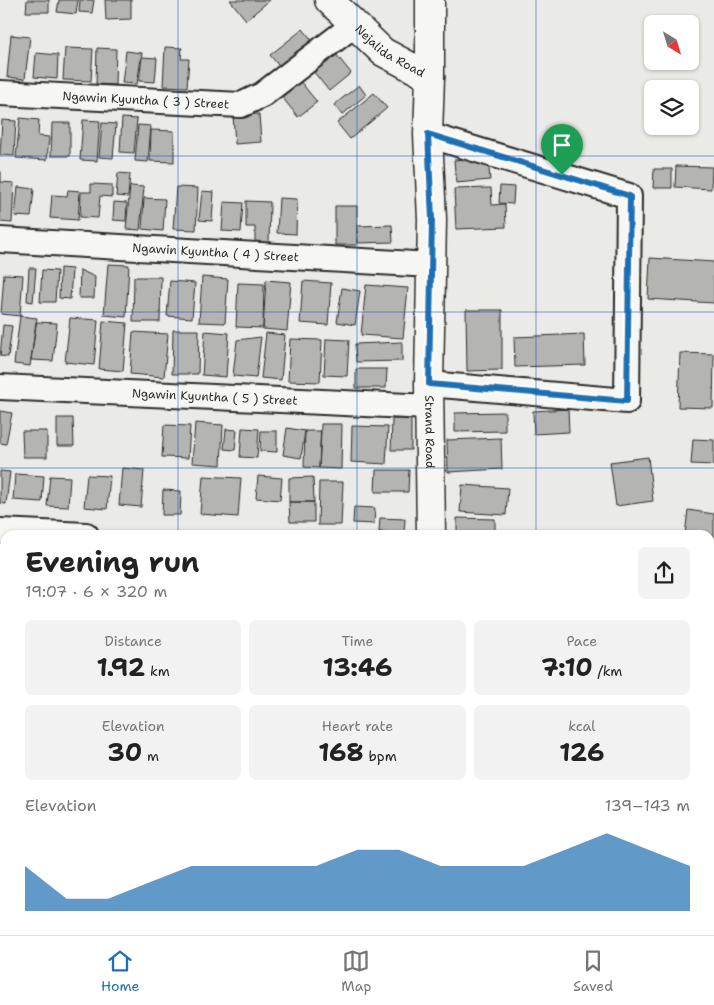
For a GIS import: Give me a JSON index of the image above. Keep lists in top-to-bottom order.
{
  "streets": {
    "main road": ["Nejalida Road", "Strand Road"],
    "street": ["Ngawin Kyuntha ( 3 ) Street", "Ngawin Kyuntha ( 4 ) Street", "Ngawin Kyuntha ( 5 ) Street"]
  },
  "crossings": [
    ["Nejalida Road", "Ngawin Kyuntha ( 3 ) Street"],
    ["Nejalida Road", "Strand Road"],
    ["Ngawin Kyuntha ( 4 ) Street", "Strand Road"],
    ["Ngawin Kyuntha ( 5 ) Street", "Strand Road"]
  ],
  "north": "bottom right",
  "page": {
    "heading": ["Evening run", "19:07 · 6 × 320 m"],
    "stats": [
      ["Distance", "1.92 km"],
      ["Time", "13:46"],
      ["Pace", "7:10 /km"],
      ["Elevation", "30 m"],
      ["Heart rate", "168 bpm"],
      ["kcal", "126"]
    ],
    "chart": ["Elevation", "139–143 m"],
    "tabs": ["Home", "Map", "Saved"]
  }
}
